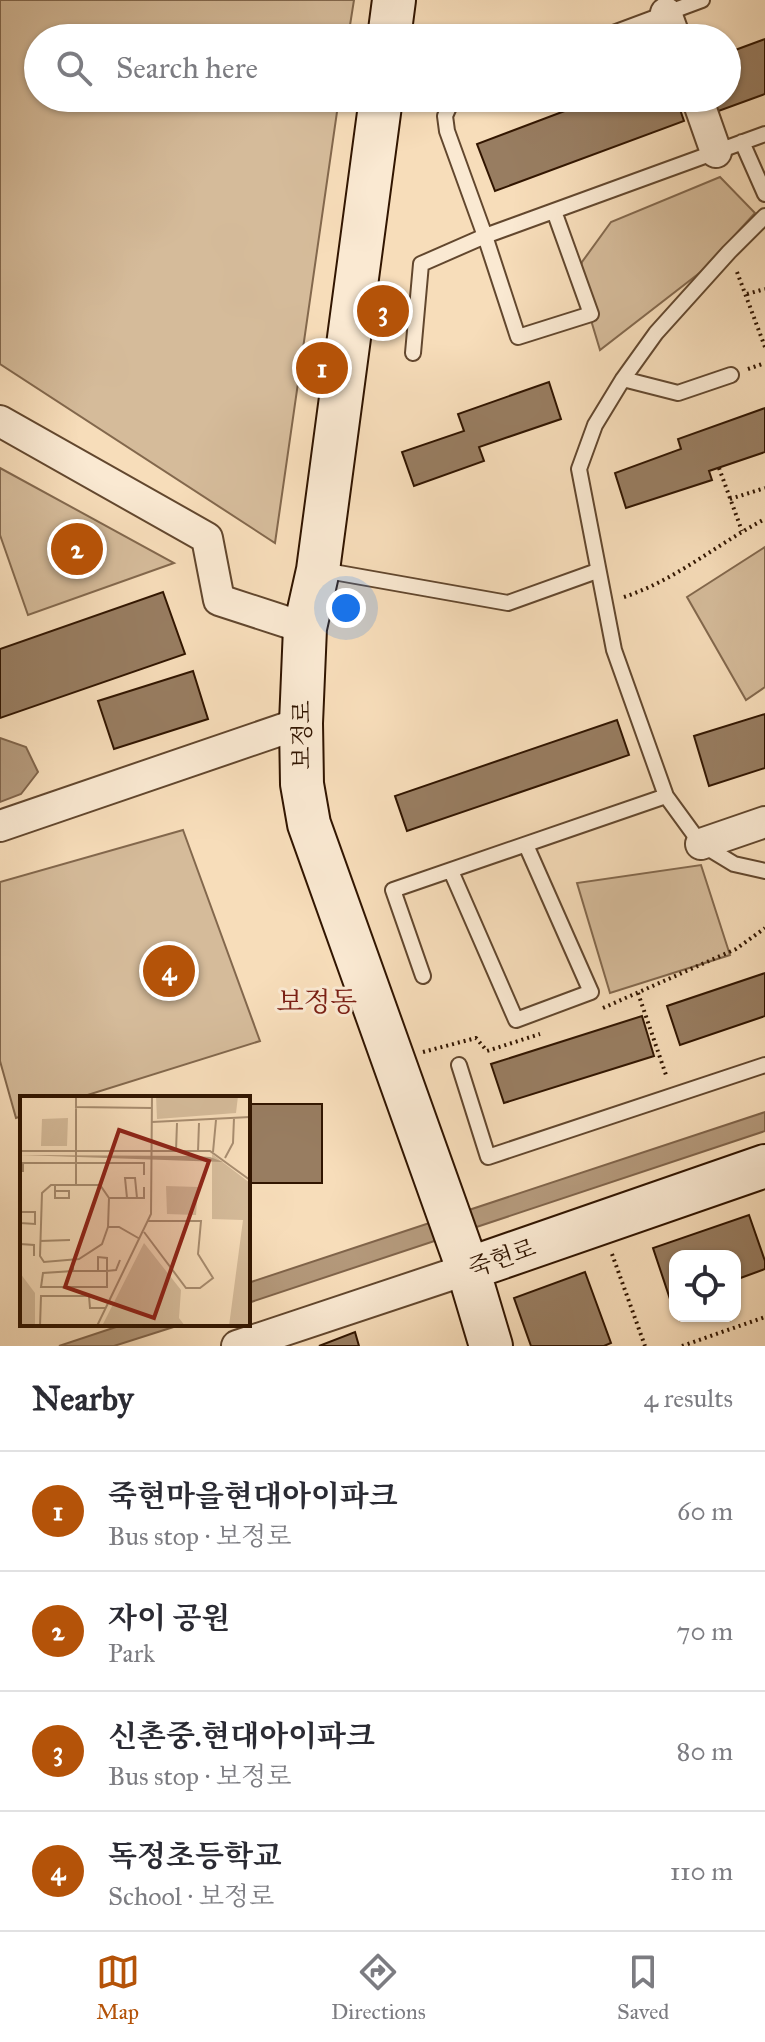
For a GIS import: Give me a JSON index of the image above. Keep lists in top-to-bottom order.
{
  "streets": {
    "street": ["보정로", "죽현로"]
  },
  "crossings": [
    ["보정로", "죽현로"]
  ],
  "districts": ["보정동"],
  "page": {
    "search": "Search here",
    "pins": [
      "3",
      "1",
      "2",
      "4"
    ],
    "heading": ["Nearby", "4 results"],
    "list": [
      {
        "mark": "1",
        "name": "죽현마을현대아이파크",
        "note": "Bus stop · 보정로",
        "value": "60 m"
      },
      {
        "mark": "2",
        "name": "자이 공원",
        "note": "Park",
        "value": "70 m"
      },
      {
        "mark": "3",
        "name": "신촌중.현대아이파크",
        "note": "Bus stop · 보정로",
        "value": "80 m"
      },
      {
        "mark": "4",
        "name": "독정초등학교",
        "note": "School · 보정로",
        "value": "110 m"
      }
    ],
    "nav": ["Map", "Directions", "Saved"]
  }
}
